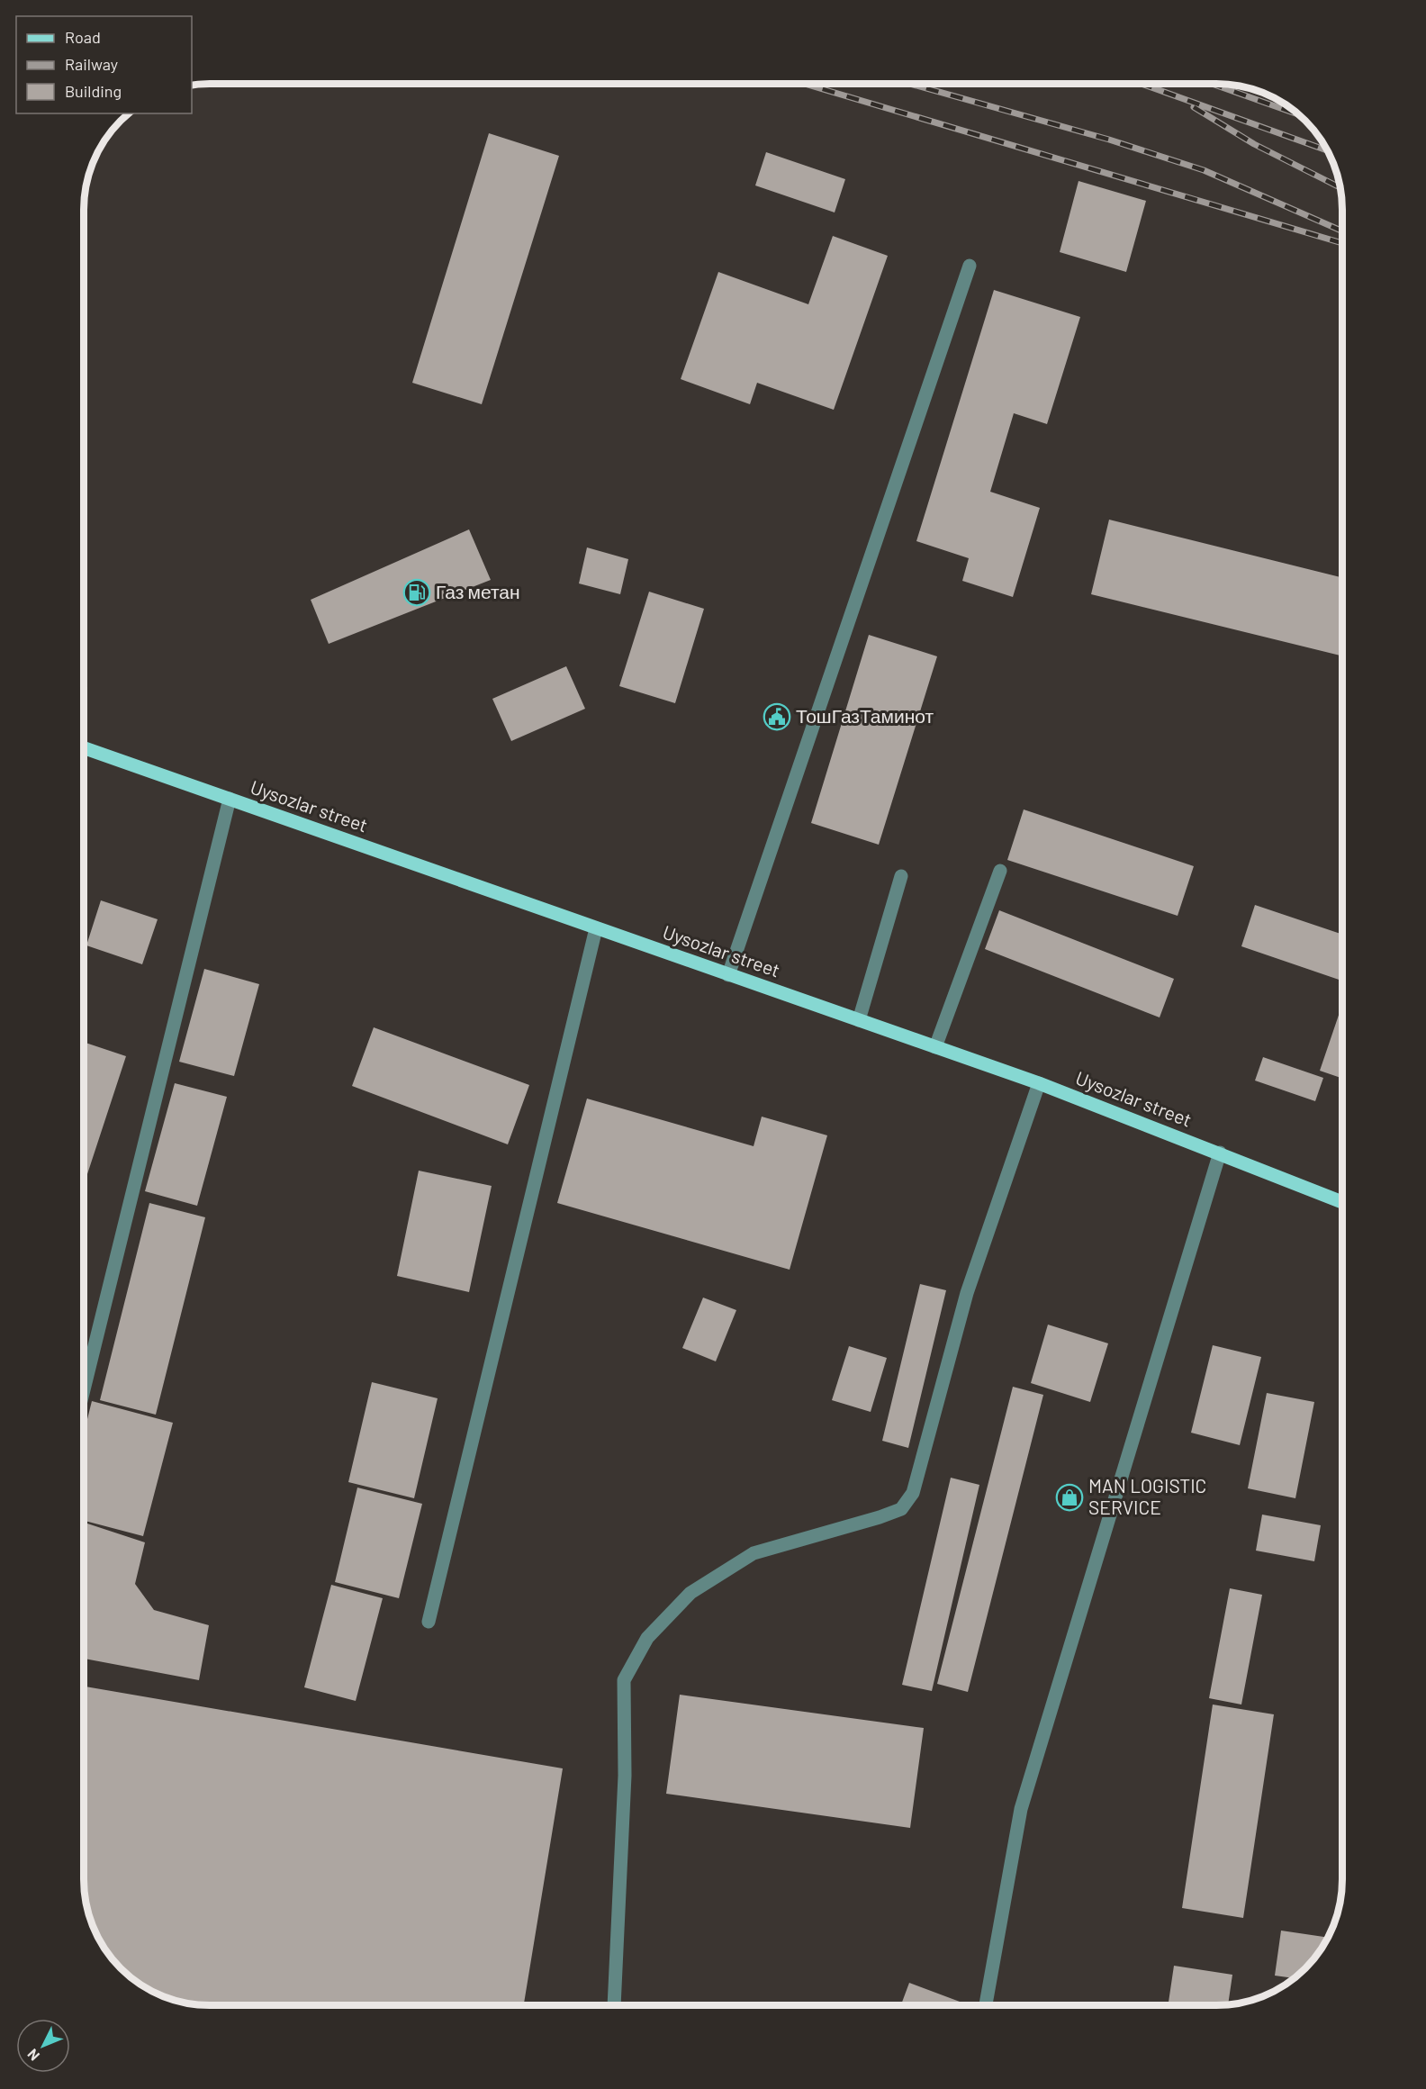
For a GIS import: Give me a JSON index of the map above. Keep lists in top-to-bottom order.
{
  "streets": {
    "main road": ["Uysozlar street"]
  },
  "places": {
    "fuel station": ["Газ метан"],
    "public building": ["ТошГазТаминот"],
    "shop": ["MAN LOGISTIC SERVICE"]
  },
  "legend": ["Road", "Railway", "Building"],
  "north": "bottom left"
}
